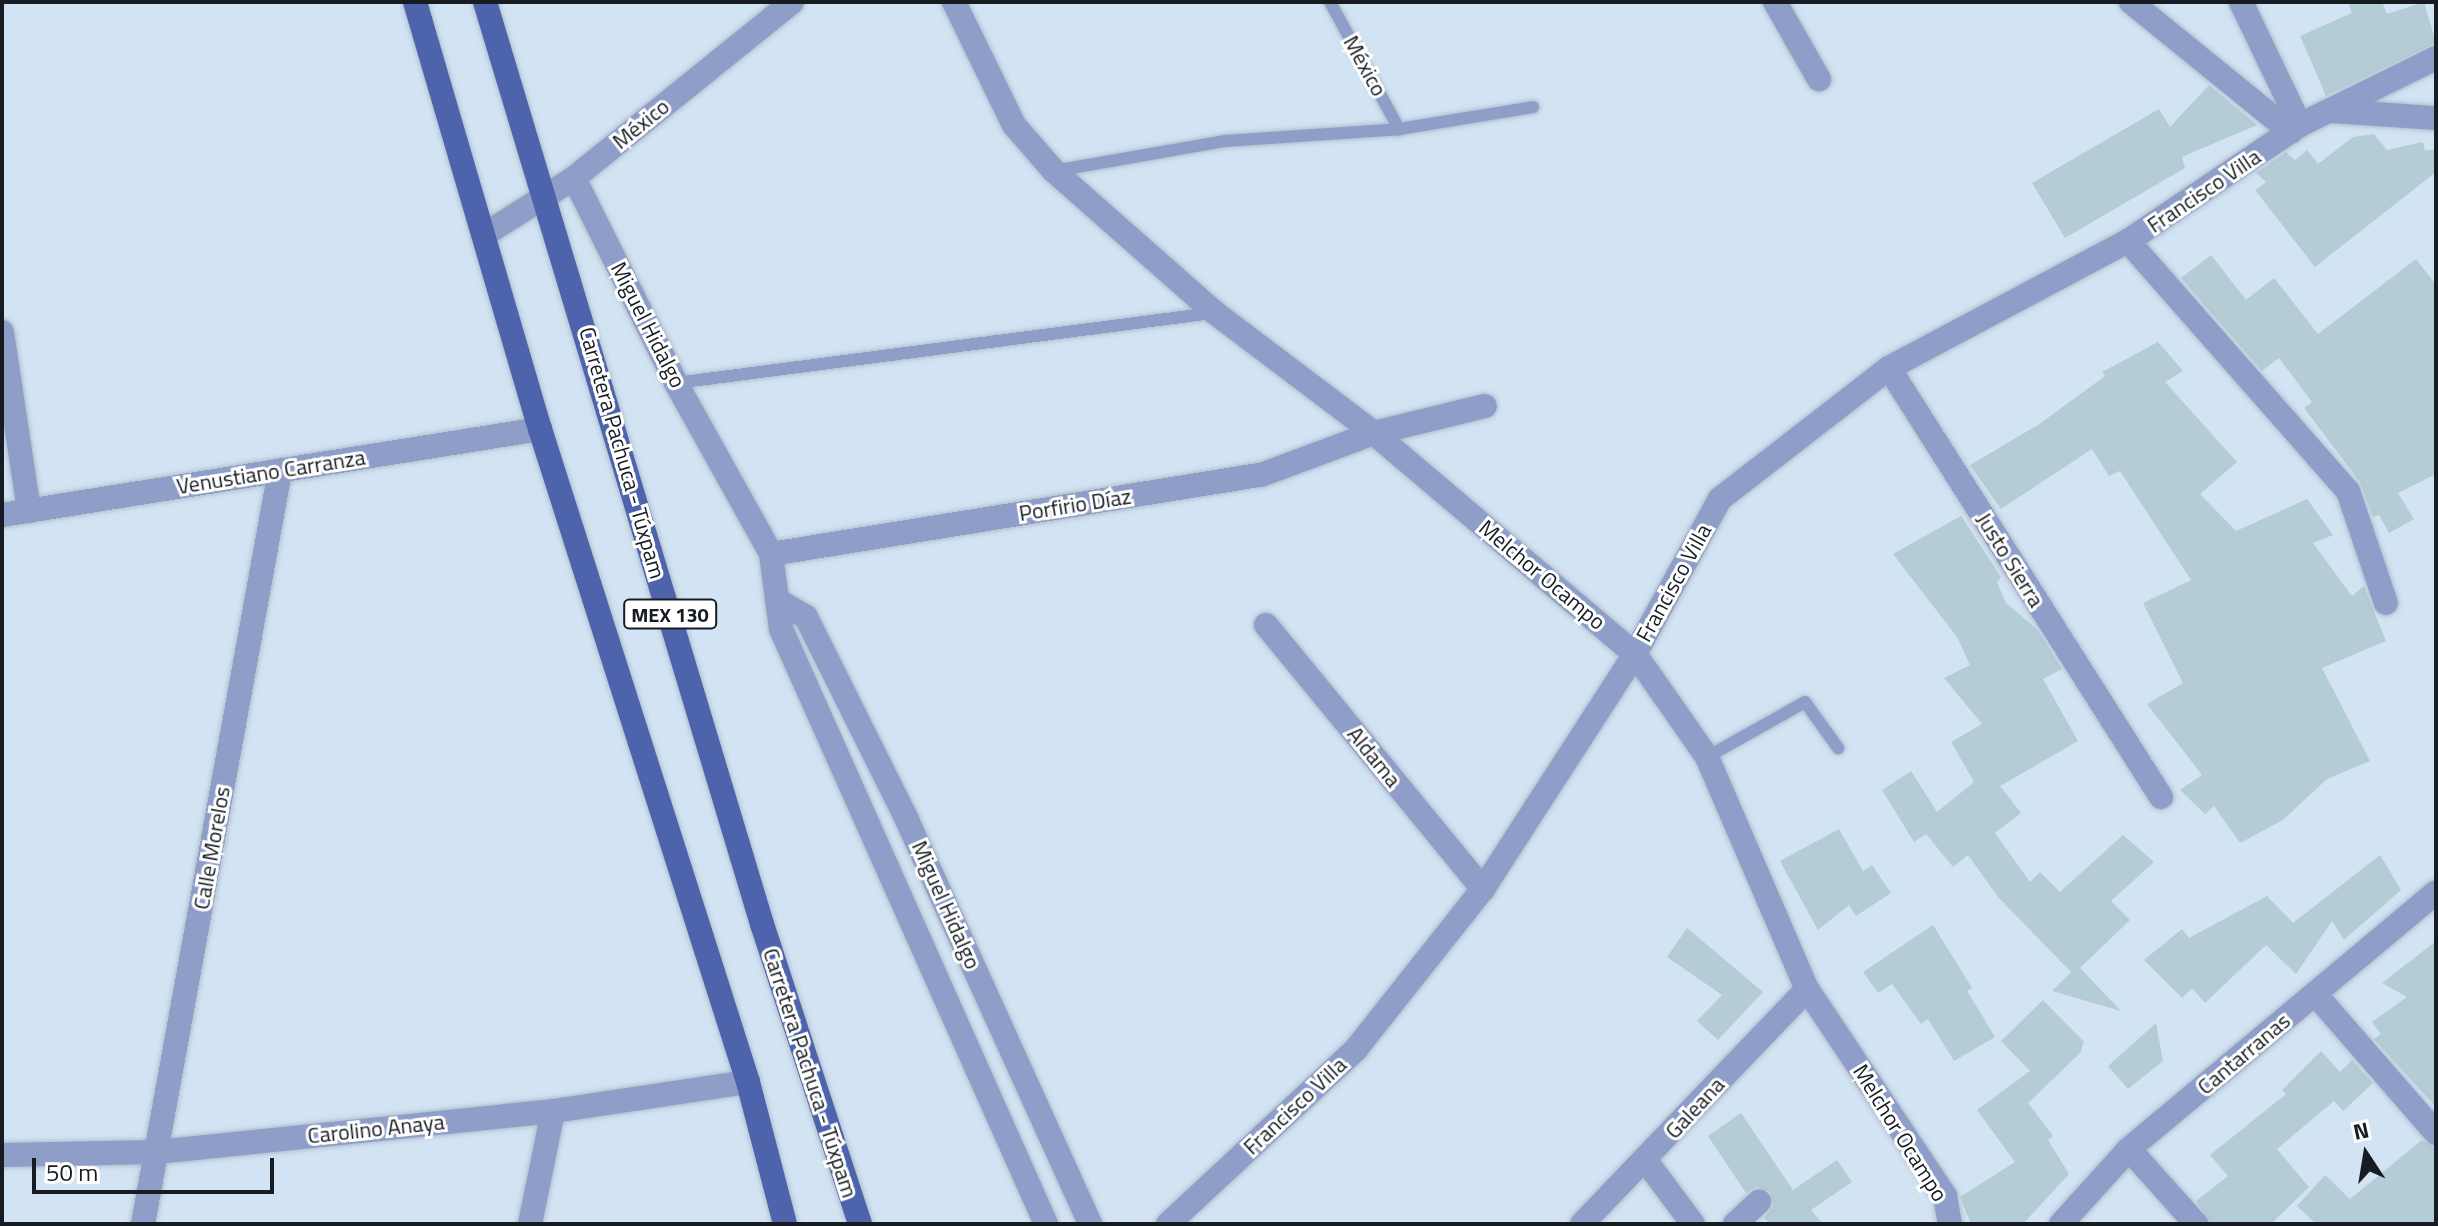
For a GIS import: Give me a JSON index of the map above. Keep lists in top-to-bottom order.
{
  "streets": {
    "main road": ["Carretera Pachuca - Túxpam", "MEX 130"],
    "street": [
      "México",
      "Francisco Villa",
      "Miguel Hidalgo",
      "Venustiano Carranza",
      "Porfirio Díaz",
      "Justo Sierra",
      "Melchor Ocampo",
      "Aldama",
      "Calle Morelos",
      "Cantarranas",
      "Galeana",
      "Carolino Anaya"
    ]
  },
  "crossings": [
    ["México", "Miguel Hidalgo"],
    ["México", "Carretera Pachuca - Túxpam"],
    ["México", "MEX 130"],
    ["Francisco Villa", "Justo Sierra"],
    ["Francisco Villa", "Melchor Ocampo"],
    ["Francisco Villa", "Aldama"],
    ["Miguel Hidalgo", "Porfirio Díaz"],
    ["Venustiano Carranza", "MEX 130"],
    ["Venustiano Carranza", "Calle Morelos"],
    ["Porfirio Díaz", "Melchor Ocampo"],
    ["Melchor Ocampo", "Galeana"],
    ["MEX 130", "Carolino Anaya"],
    ["Calle Morelos", "Carolino Anaya"]
  ],
  "scale_bar": "50 m",
  "north": "top"
}
